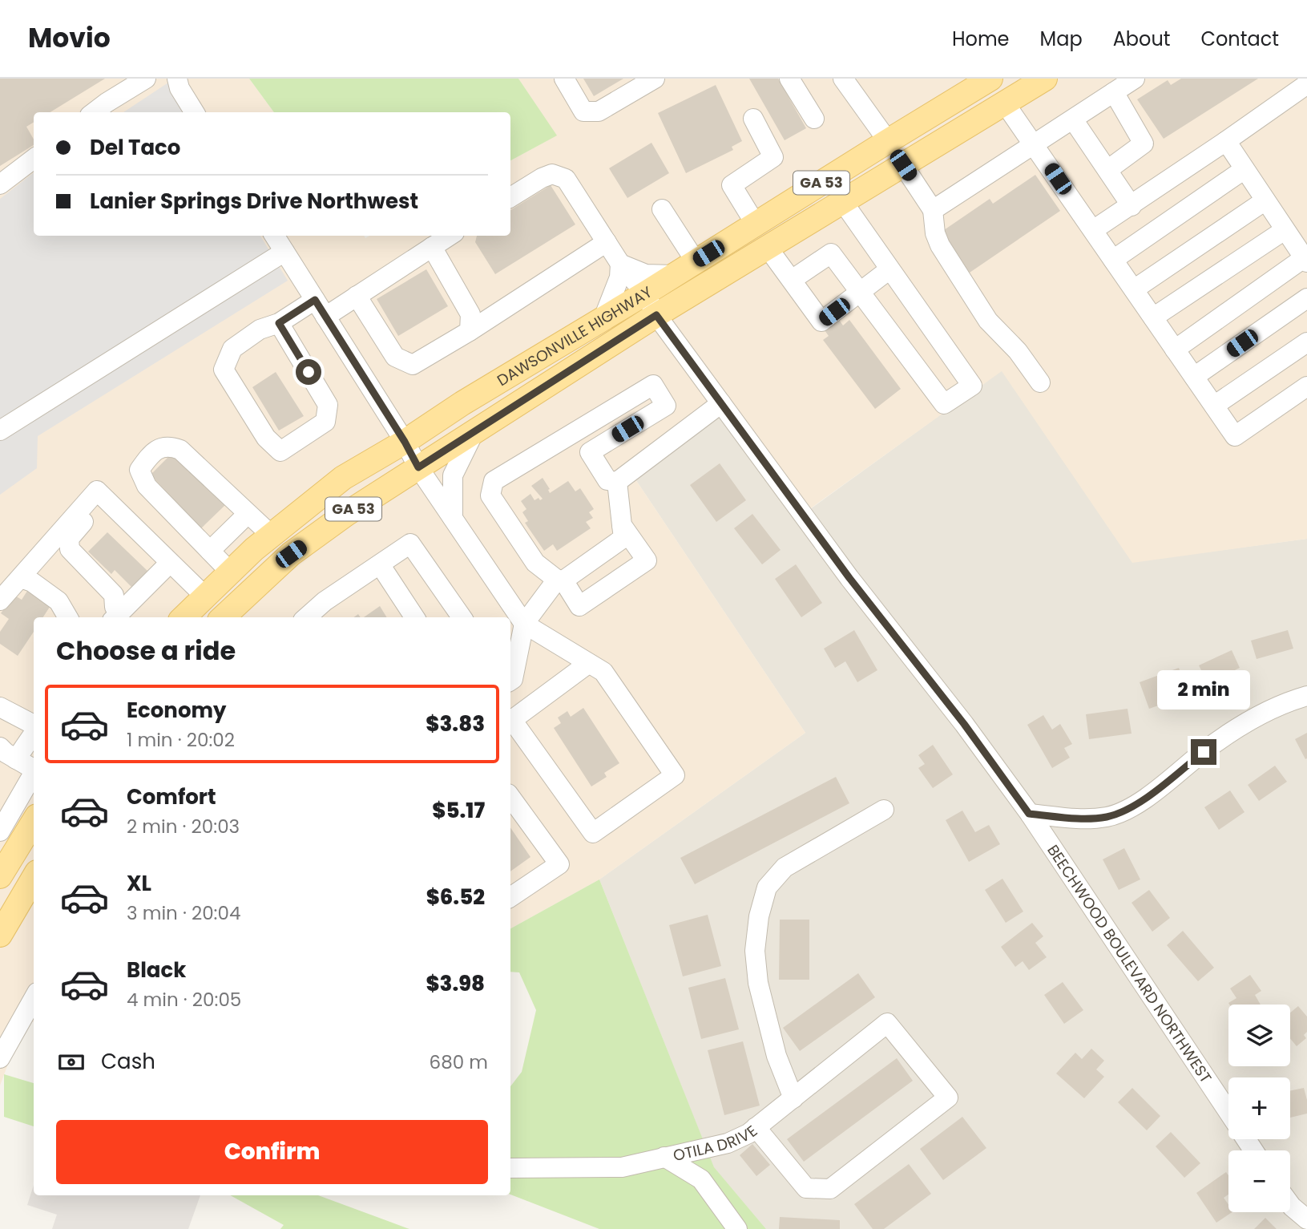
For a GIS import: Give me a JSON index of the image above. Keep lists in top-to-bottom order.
{
  "streets": {
    "main road": ["GA 53", "DAWSONVILLE HIGHWAY"],
    "street": ["BEECHWOOD BOULEVARD NORTHWEST", "OTILA DRIVE"]
  },
  "crossings": [
    ["DAWSONVILLE HIGHWAY", "BEECHWOOD BOULEVARD NORTHWEST"]
  ],
  "page": {
    "header": "Movio",
    "nav": [
      "Home",
      "Map",
      "About",
      "Contact"
    ],
    "banner": ["Del Taco", "Lanier Springs Drive Northwest"],
    "heading": "Choose a ride",
    "bubble": "2 min",
    "list": [
      {
        "name": "Economy",
        "note": "1 min · 20:02",
        "value": "$3.83"
      },
      {
        "name": "Comfort",
        "note": "2 min · 20:03",
        "value": "$5.17"
      },
      {
        "name": "XL",
        "note": "3 min · 20:04",
        "value": "$6.52"
      },
      {
        "name": "Black",
        "note": "4 min · 20:05",
        "value": "$3.98"
      }
    ],
    "map_buttons": ["+", "−"],
    "pay": ["Cash", "680 m"],
    "buttons": "Confirm"
  }
}
